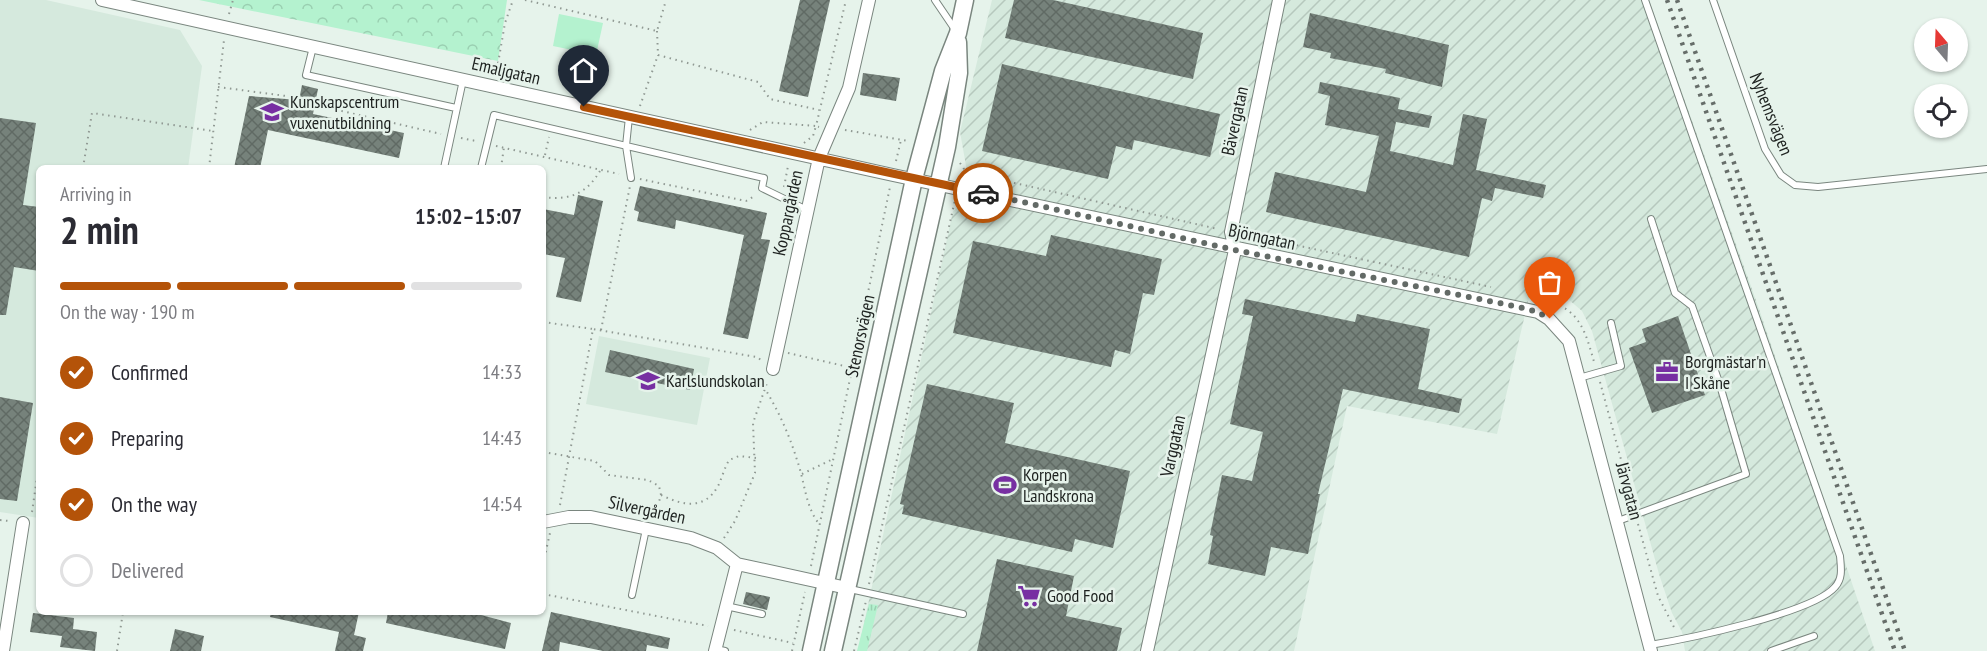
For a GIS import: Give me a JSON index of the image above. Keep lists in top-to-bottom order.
{
  "streets": {
    "street": [
      "Emaljgatan",
      "Bävergatan",
      "Koppargården",
      "Björngatan",
      "Stenorsvägen",
      "Varggatan",
      "Järvgatan",
      "Silvergården"
    ],
    "lane": ["Nyhemsvägen"]
  },
  "crossings": [
    ["Emaljgatan", "Koppargården"],
    ["Emaljgatan", "Björngatan"],
    ["Emaljgatan", "Stenorsvägen"],
    ["Bävergatan", "Björngatan"],
    ["Bävergatan", "Varggatan"],
    ["Björngatan", "Stenorsvägen"],
    ["Björngatan", "Varggatan"],
    ["Björngatan", "Järvgatan"],
    ["Stenorsvägen", "Silvergården"]
  ],
  "places": {
    "school or university": ["Kunskapscentrum vuxenutbildning", "Karlslundskolan"],
    "office": ["Borgmästar'n I Skåne"],
    "sports": ["Korpen Landskrona"],
    "supermarket": ["Good Food"]
  },
  "north": "top",
  "page": {
    "heading": ["2 min", "Arriving in", "15:02–15:07"],
    "bar": "On the way · 190 m",
    "list": [
      ["Confirmed", "14:33"],
      ["Preparing", "14:43"],
      ["On the way", "14:54"],
      "Delivered"
    ]
  }
}
